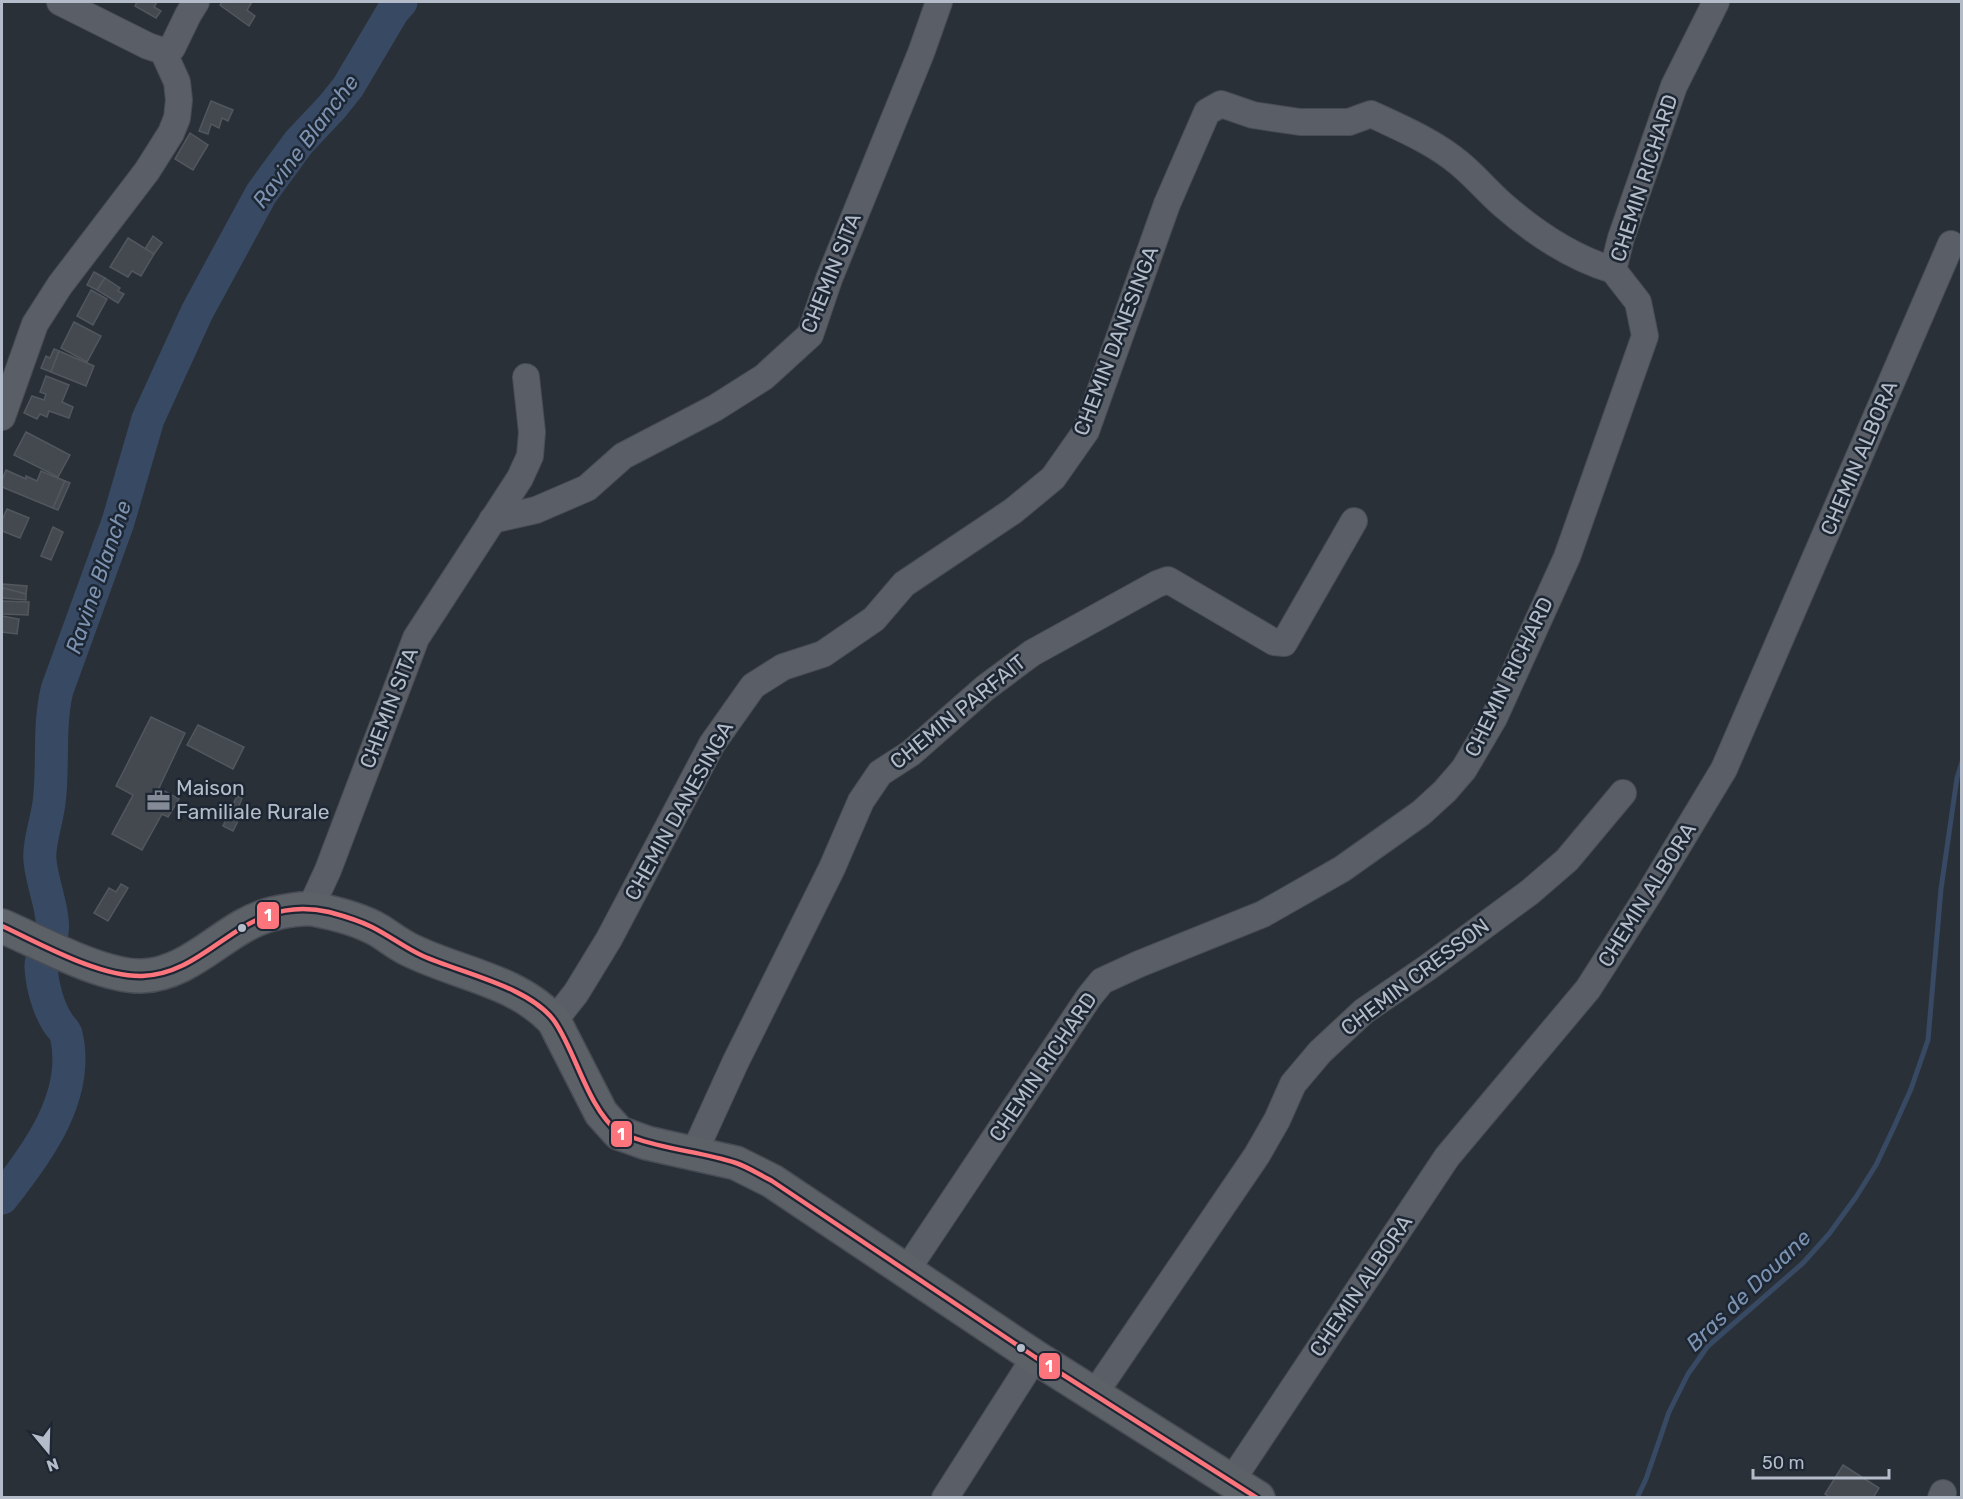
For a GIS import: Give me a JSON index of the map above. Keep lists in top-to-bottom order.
{
  "streets": {
    "street": [
      "CHEMIN RICHARD",
      "CHEMIN SITA",
      "CHEMIN DANESINGA",
      "CHEMIN ALBORA",
      "CHEMIN PARFAIT",
      "CHEMIN CRESSON"
    ]
  },
  "crossings": [
    ["CHEMIN RICHARD", "CHEMIN DANESINGA"]
  ],
  "water": ["Ravine Blanche", "Bras de Douane"],
  "places": {
    "office": ["Maison Familiale Rurale"]
  },
  "lines": ["transit line 1"],
  "scale_bar": "50 m",
  "north": "bottom"
}
